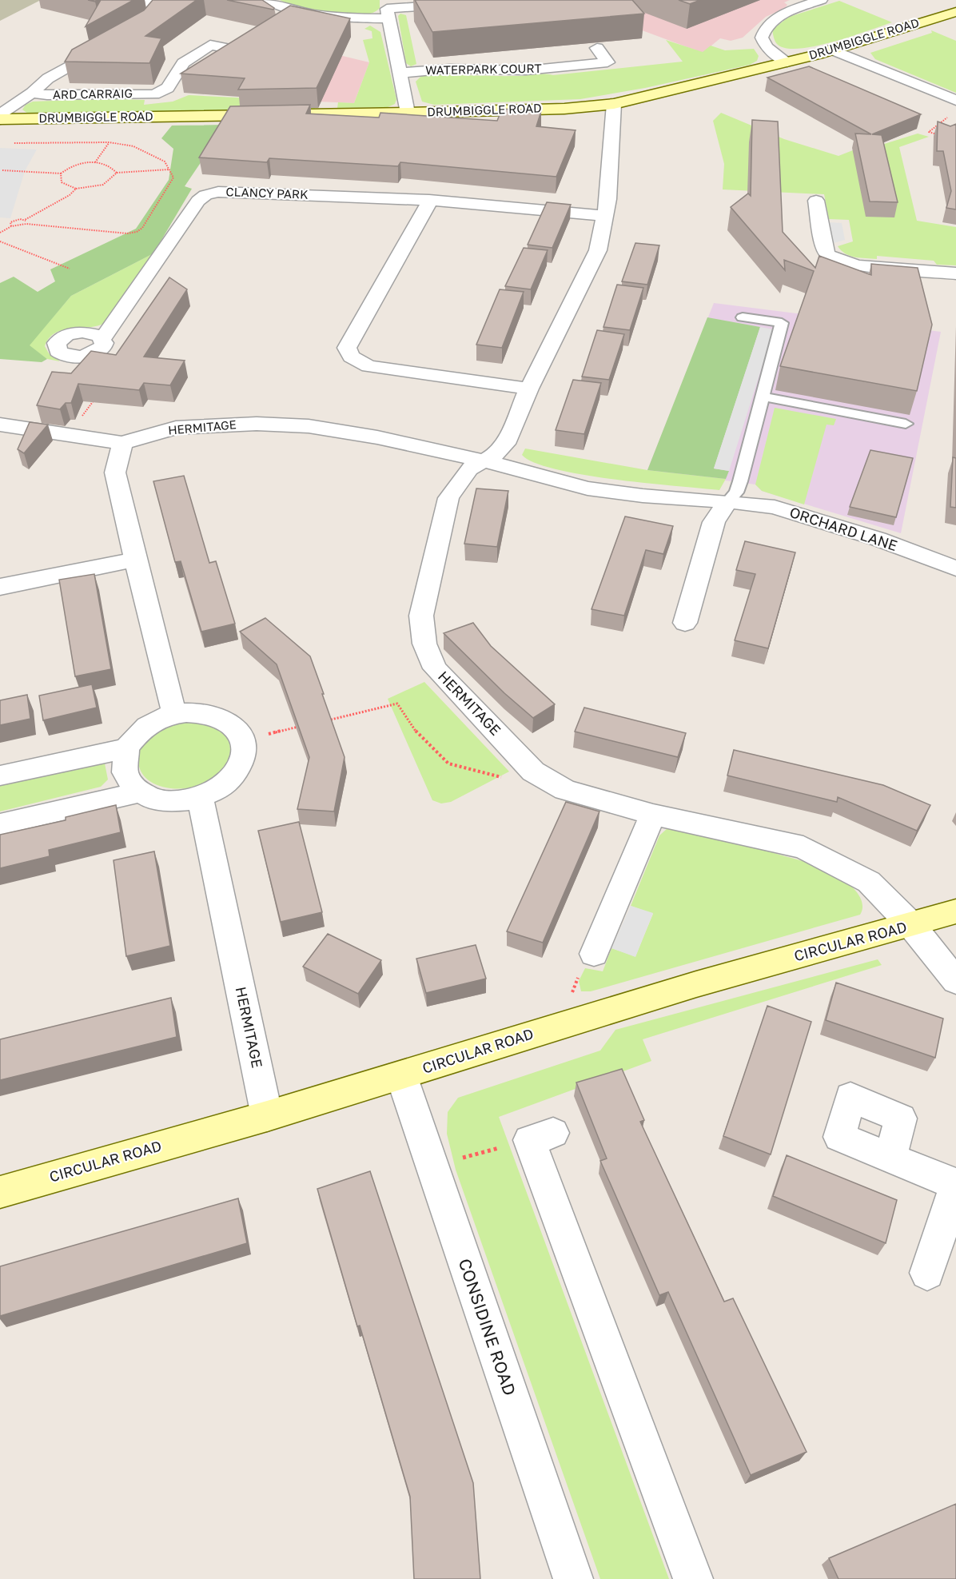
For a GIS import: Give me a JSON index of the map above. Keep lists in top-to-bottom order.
{
  "streets": {
    "street": [
      "DRUMBIGGLE ROAD",
      "WATERPARK COURT",
      "ARD CARRAIG",
      "CLANCY PARK",
      "HERMITAGE",
      "ORCHARD LANE",
      "CIRCULAR ROAD",
      "CONSIDINE ROAD"
    ]
  },
  "crossings": [
    ["HERMITAGE", "ORCHARD LANE"],
    ["HERMITAGE", "CIRCULAR ROAD"],
    ["CIRCULAR ROAD", "CONSIDINE ROAD"]
  ]
}
